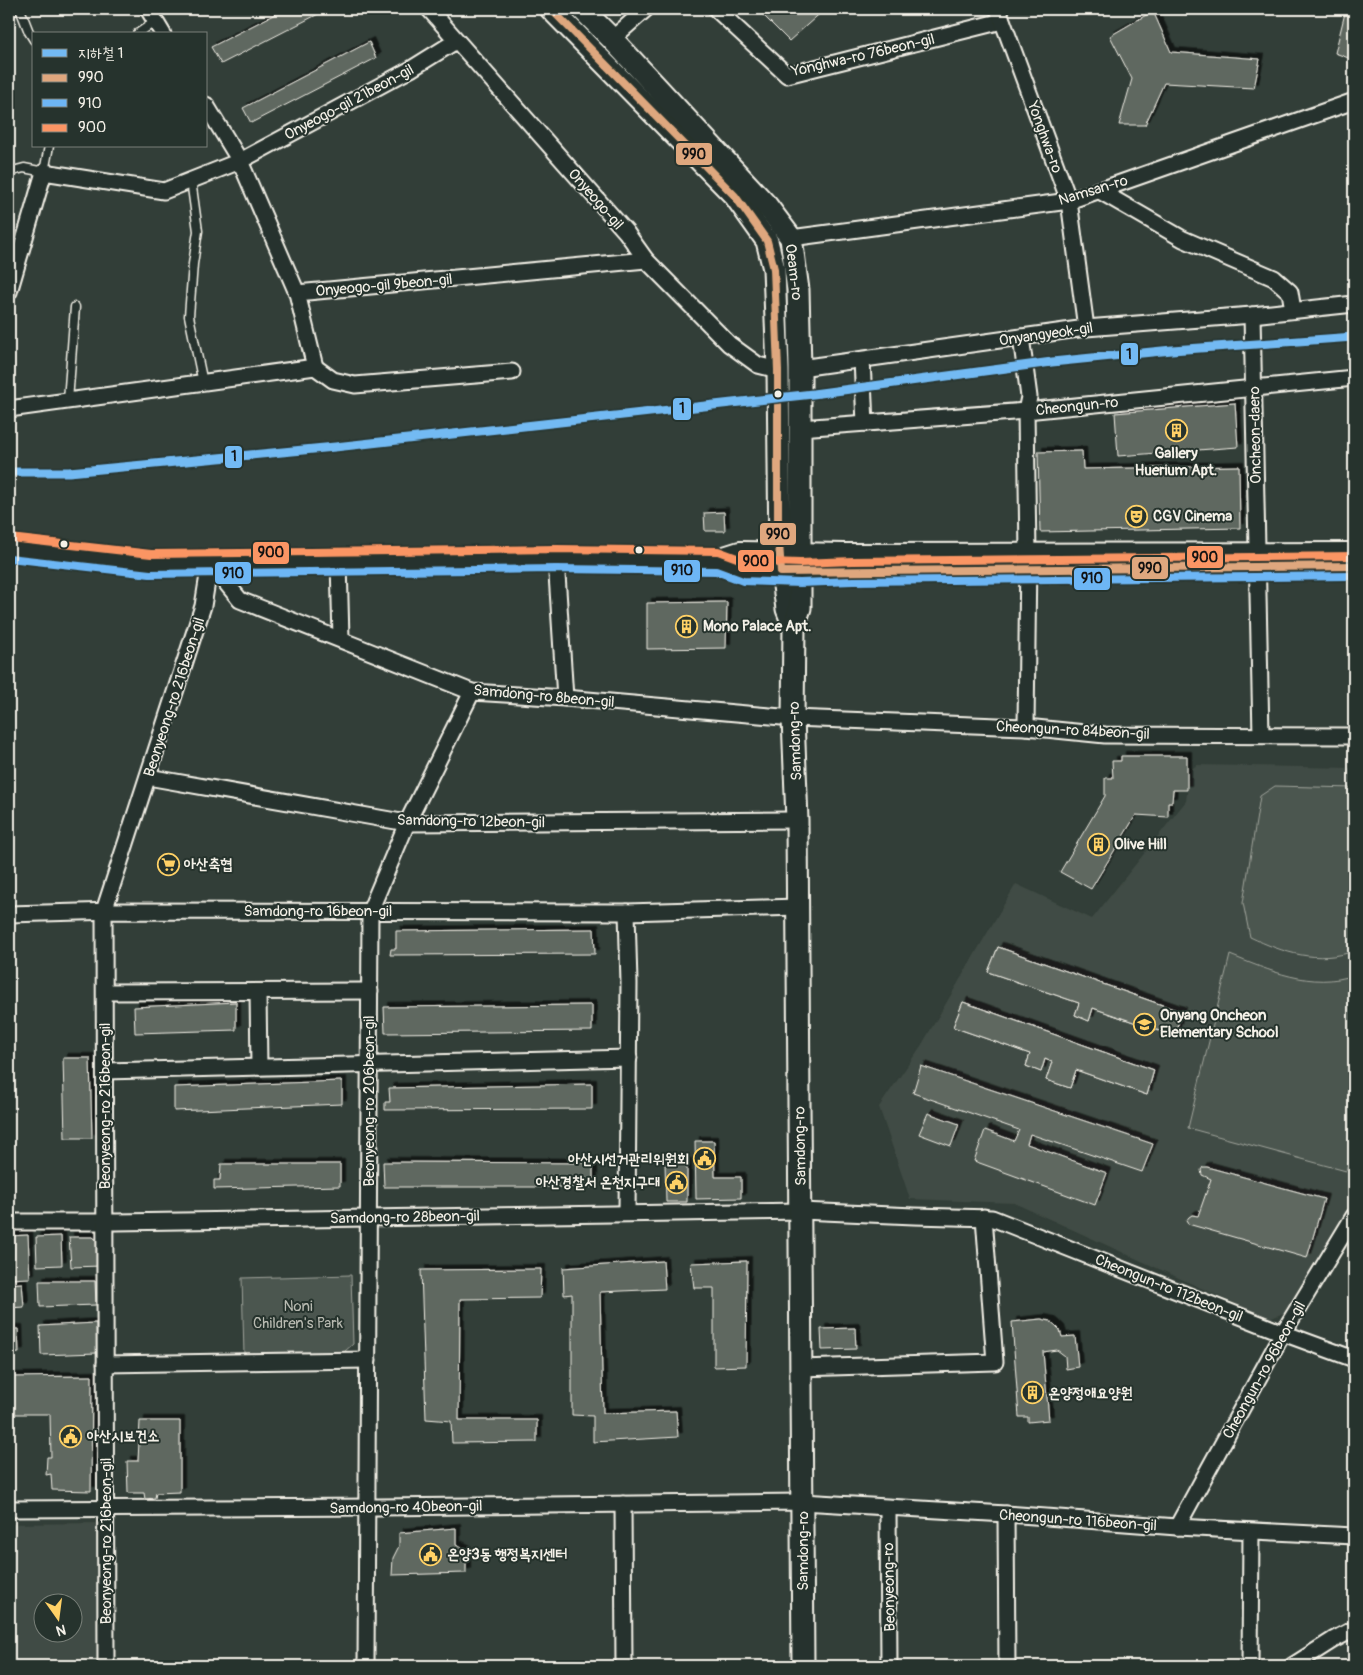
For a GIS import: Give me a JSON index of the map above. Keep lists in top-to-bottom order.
{
  "streets": {
    "main road": ["Oeam-ro", "Samdong-ro"],
    "street": [
      "Yonghwa-ro 76beon-gil",
      "Onyeogo-gil 21beon-gil",
      "Yonghwa-ro",
      "Namsan-ro",
      "Onyeogo-gil",
      "Onyeogo-gil 9beon-gil",
      "Onyangyeok-gil",
      "Cheongun-ro",
      "Oncheon-daero",
      "Samdong-ro 8beon-gil",
      "Beonyeong-ro 216beon-gil",
      "Cheongun-ro 84beon-gil",
      "Samdong-ro 12beon-gil",
      "Samdong-ro 16beon-gil",
      "Beonyeong-ro 206beon-gil",
      "Samdong-ro 28beon-gil",
      "Cheongun-ro 112beon-gil",
      "Cheongun-ro 96beon-gil",
      "Samdong-ro 40beon-gil",
      "Cheongun-ro 116beon-gil",
      "Beonyeong-ro"
    ]
  },
  "crossings": [
    ["Yonghwa-ro 76beon-gil", "Yonghwa-ro"],
    ["Onyeogo-gil 21beon-gil", "Onyeogo-gil"],
    ["Yonghwa-ro", "Namsan-ro"],
    ["Yonghwa-ro", "Onyangyeok-gil"],
    ["Namsan-ro", "Oeam-ro"],
    ["Onyeogo-gil", "Oeam-ro"],
    ["Onyeogo-gil", "Onyeogo-gil 9beon-gil"],
    ["Oeam-ro", "Onyangyeok-gil"],
    ["Oeam-ro", "Cheongun-ro"],
    ["Oeam-ro", "Samdong-ro"],
    ["Onyangyeok-gil", "Oncheon-daero"],
    ["Cheongun-ro", "Oncheon-daero"],
    ["Oncheon-daero", "Cheongun-ro 84beon-gil"],
    ["Samdong-ro 8beon-gil", "Beonyeong-ro 216beon-gil"],
    ["Samdong-ro 8beon-gil", "Cheongun-ro 84beon-gil"],
    ["Samdong-ro 8beon-gil", "Samdong-ro"],
    ["Samdong-ro 8beon-gil", "Beonyeong-ro 206beon-gil"],
    ["Beonyeong-ro 216beon-gil", "Samdong-ro 12beon-gil"],
    ["Beonyeong-ro 216beon-gil", "Samdong-ro 16beon-gil"],
    ["Beonyeong-ro 216beon-gil", "Samdong-ro 28beon-gil"],
    ["Beonyeong-ro 216beon-gil", "Samdong-ro 40beon-gil"],
    ["Cheongun-ro 84beon-gil", "Samdong-ro"],
    ["Samdong-ro", "Samdong-ro 12beon-gil"],
    ["Samdong-ro", "Samdong-ro 16beon-gil"],
    ["Samdong-ro", "Samdong-ro 28beon-gil"],
    ["Samdong-ro", "Cheongun-ro 112beon-gil"],
    ["Samdong-ro", "Samdong-ro 40beon-gil"],
    ["Samdong-ro", "Cheongun-ro 116beon-gil"],
    ["Samdong-ro 12beon-gil", "Beonyeong-ro 206beon-gil"],
    ["Samdong-ro 16beon-gil", "Beonyeong-ro 206beon-gil"],
    ["Beonyeong-ro 206beon-gil", "Samdong-ro 28beon-gil"],
    ["Beonyeong-ro 206beon-gil", "Samdong-ro 40beon-gil"],
    ["Samdong-ro 28beon-gil", "Cheongun-ro 112beon-gil"],
    ["Cheongun-ro 112beon-gil", "Cheongun-ro 96beon-gil"],
    ["Cheongun-ro 96beon-gil", "Cheongun-ro 116beon-gil"],
    ["Samdong-ro 40beon-gil", "Cheongun-ro 116beon-gil"],
    ["Cheongun-ro 116beon-gil", "Beonyeong-ro"]
  ],
  "parks": ["Noni Children's Park"],
  "places": {
    "building": [
      "Gallery Huerium Apt.",
      "Mono Palace Apt.",
      "Olive Hill",
      "온양정애요양원"
    ],
    "theatre": ["CGV Cinema"],
    "supermarket": ["아산축협"],
    "school or university": ["Onyang Oncheon Elementary School"],
    "public building": [
      "아산시선거관리위원회",
      "아산경찰서 온천지구대",
      "아산시보건소",
      "온양3동 행정복지센터"
    ]
  },
  "lines": [
    "transit line 990",
    "metro line 1",
    "transit line 900",
    "transit line 910"
  ],
  "legend": [
    "지하철 1",
    "990",
    "910",
    "900"
  ],
  "north": "bottom"
}
